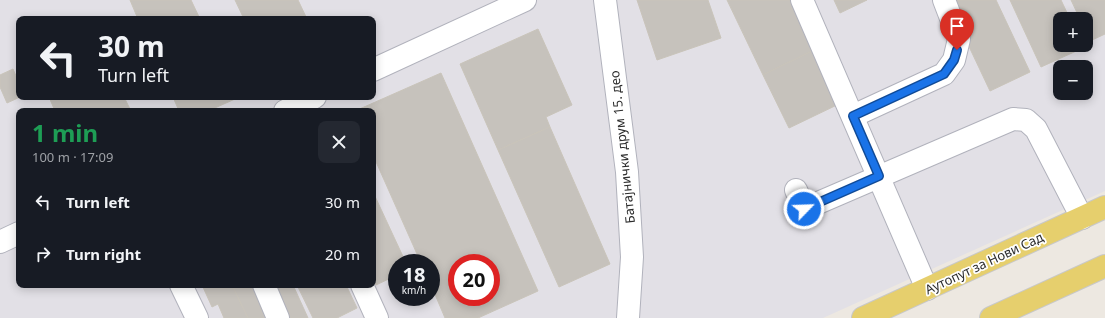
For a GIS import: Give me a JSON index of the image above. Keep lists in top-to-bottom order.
{
  "streets": {
    "main road": ["Аутопут за Нови Сад"],
    "street": ["Батајнички друм 15. део"]
  },
  "page": {
    "map_buttons": ["+", "−"],
    "turn": ["30 m", "Turn left"],
    "heading": ["1 min", "100 m · 17:09"],
    "list": [
      {
        "name": "Turn left",
        "value": "30 m"
      },
      {
        "name": "Turn right",
        "value": "20 m"
      }
    ],
    "speed": "18 km/h",
    "limit": "20"
  }
}
